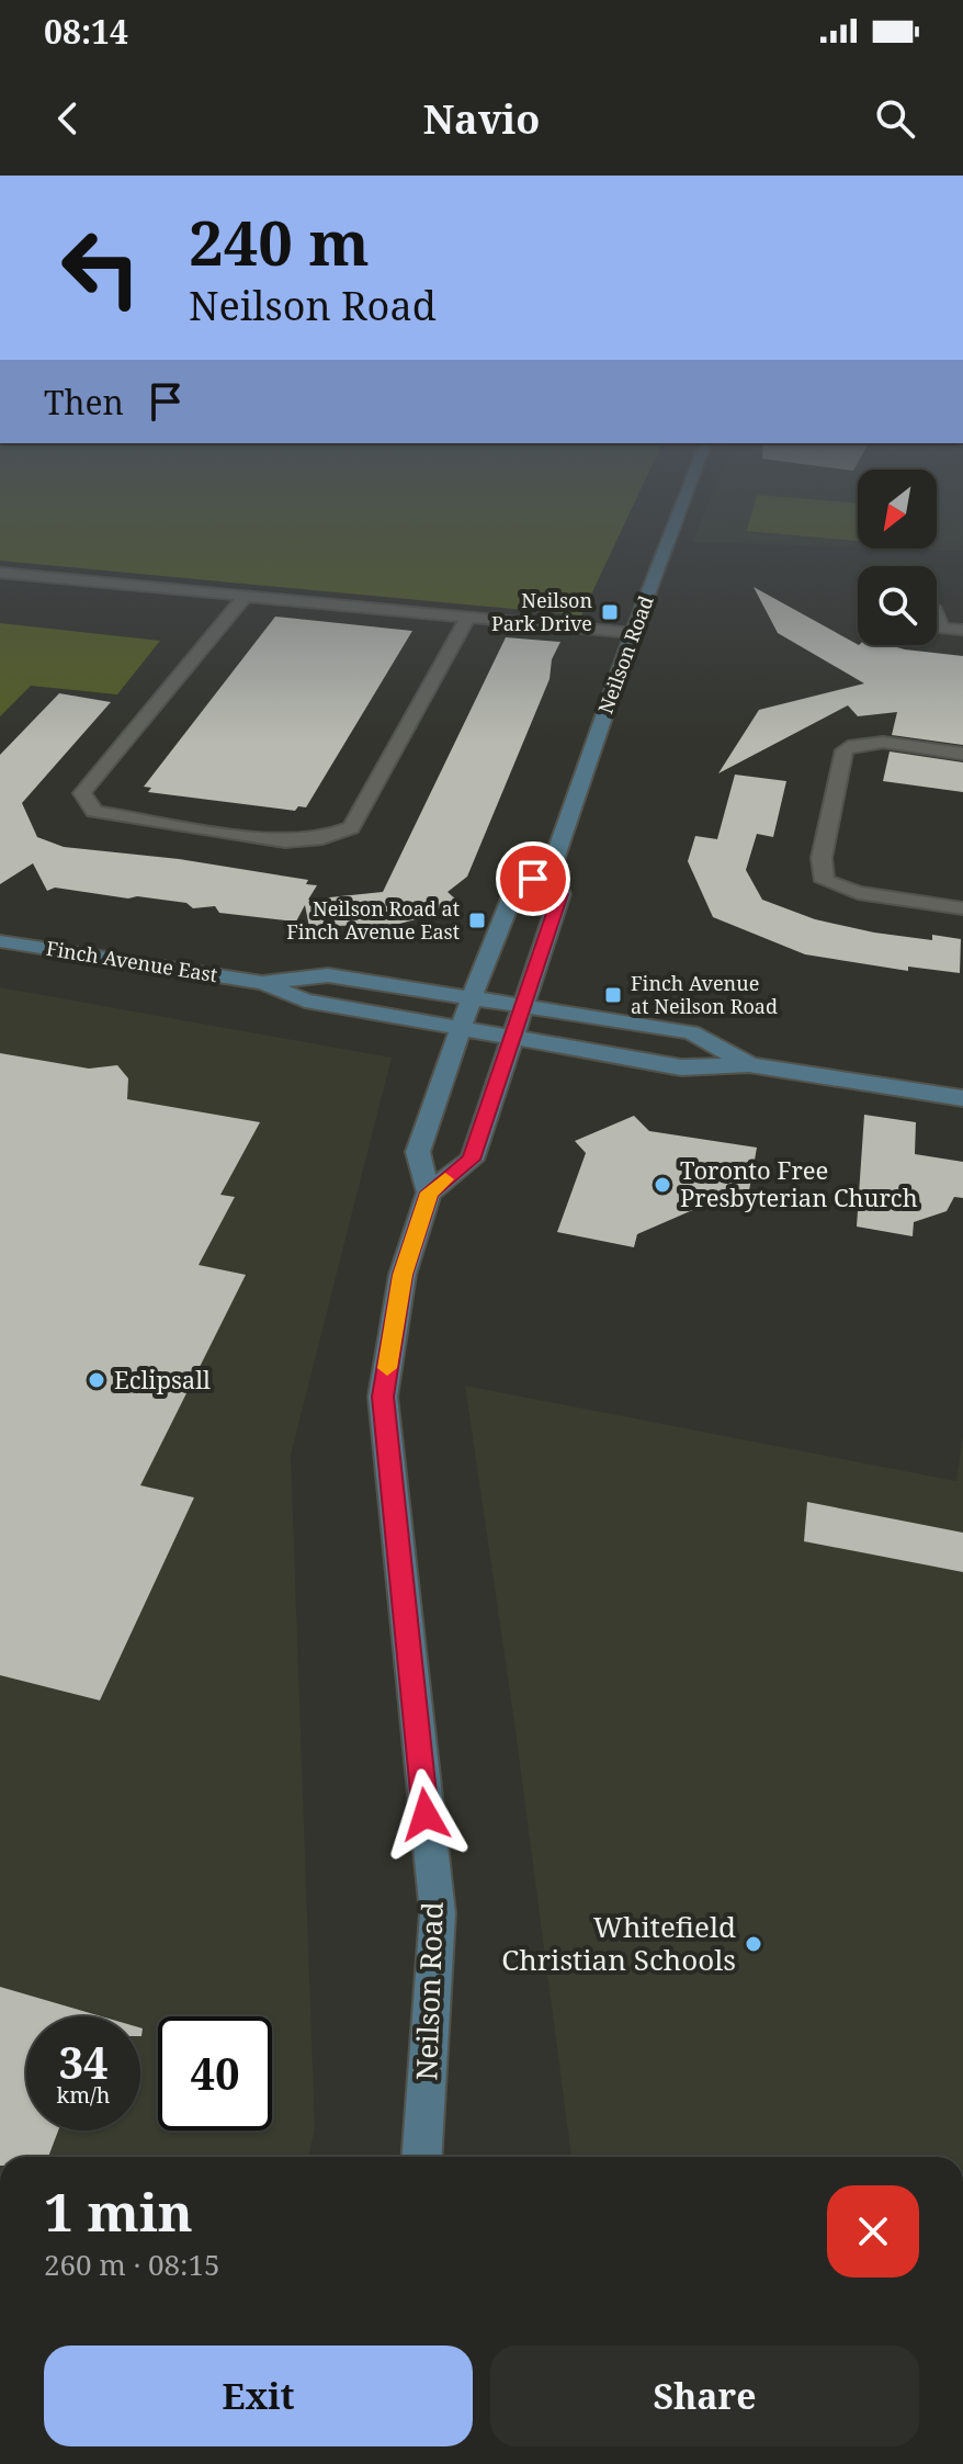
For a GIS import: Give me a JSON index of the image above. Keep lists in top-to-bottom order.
{
  "streets": {
    "main road": ["Neilson Road", "Finch Avenue East"]
  },
  "crossings": [
    ["Neilson Road", "Finch Avenue East"]
  ],
  "places": {
    "transit": ["Neilson Park Drive", "Neilson Road at Finch Avenue East", "Finch Avenue at Neilson Road"],
    "other": ["Toronto Free Presbyterian Church", "Eclipsall", "Whitefield Christian Schools"]
  },
  "north": "bottom left",
  "page": {
    "status": "08:14",
    "header": "Navio",
    "turn": ["240 m", "Neilson Road"],
    "then": "Then",
    "speed": "34 km/h",
    "limit": "40",
    "heading": ["1 min", "260 m · 08:15"],
    "buttons": ["Exit", "Share"]
  }
}
